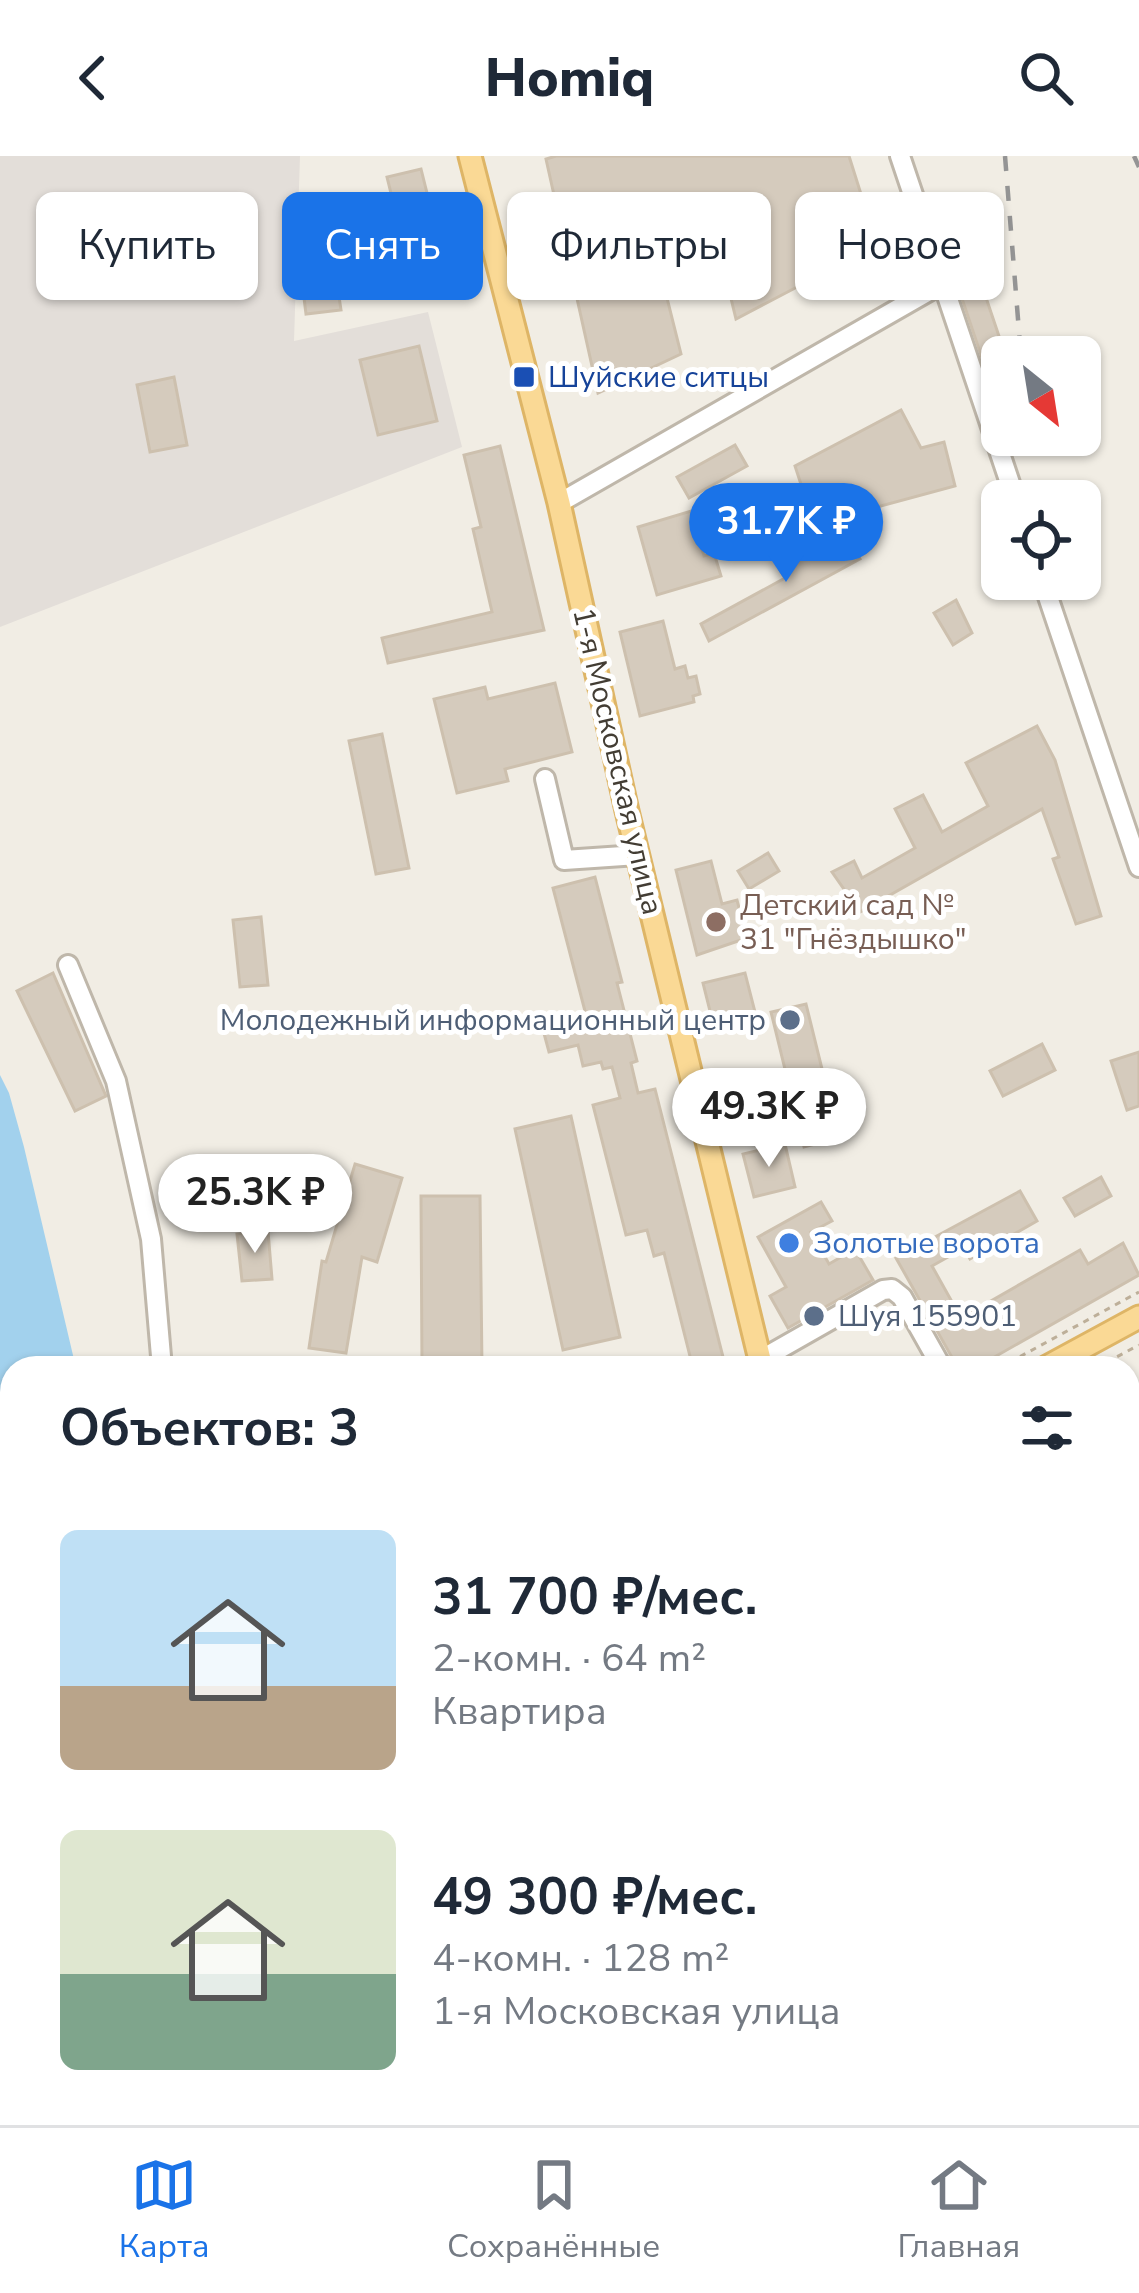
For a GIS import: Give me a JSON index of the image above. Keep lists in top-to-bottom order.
{
  "streets": {
    "main road": ["1-я Московская улица"]
  },
  "places": {
    "transit": ["Шуйские ситцы"],
    "other": [
      "Детский сад № 31 \"Гнёздышко\"",
      "Молодежный информационный центр",
      "Золотые ворота",
      "Шуя 155901"
    ]
  },
  "north": "bottom right",
  "page": {
    "header": "Homiq",
    "chip": [
      "Купить",
      "Снять",
      "Фильтры",
      "Новое"
    ],
    "price": ["31.7K ₽", "49.3K ₽", "25.3K ₽"],
    "heading": "Объектов: 3",
    "list": [
      {
        "name": "31 700 ₽/мес.",
        "note": "2-комн. · 64 m² · Квартира"
      },
      {
        "name": "49 300 ₽/мес.",
        "note": "4-комн. · 128 m² · 1-я Московская улица"
      }
    ],
    "tabs": ["Карта", "Сохранённые", "Главная"]
  }
}
